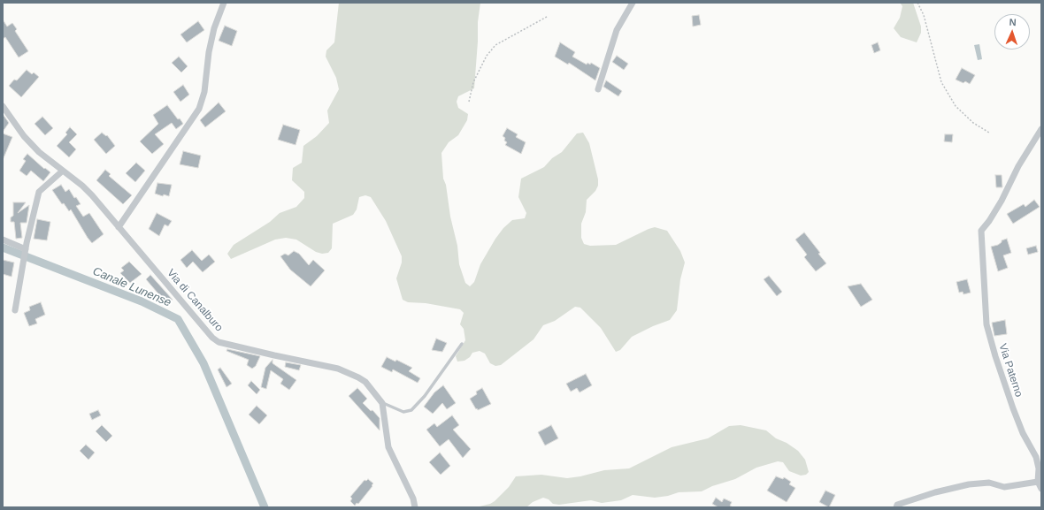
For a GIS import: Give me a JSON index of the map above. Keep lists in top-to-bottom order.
{
  "streets": {
    "street": ["Via di Canalburo", "Via Paterno"]
  },
  "water": ["Canale Lunense"],
  "north": "top"
}
